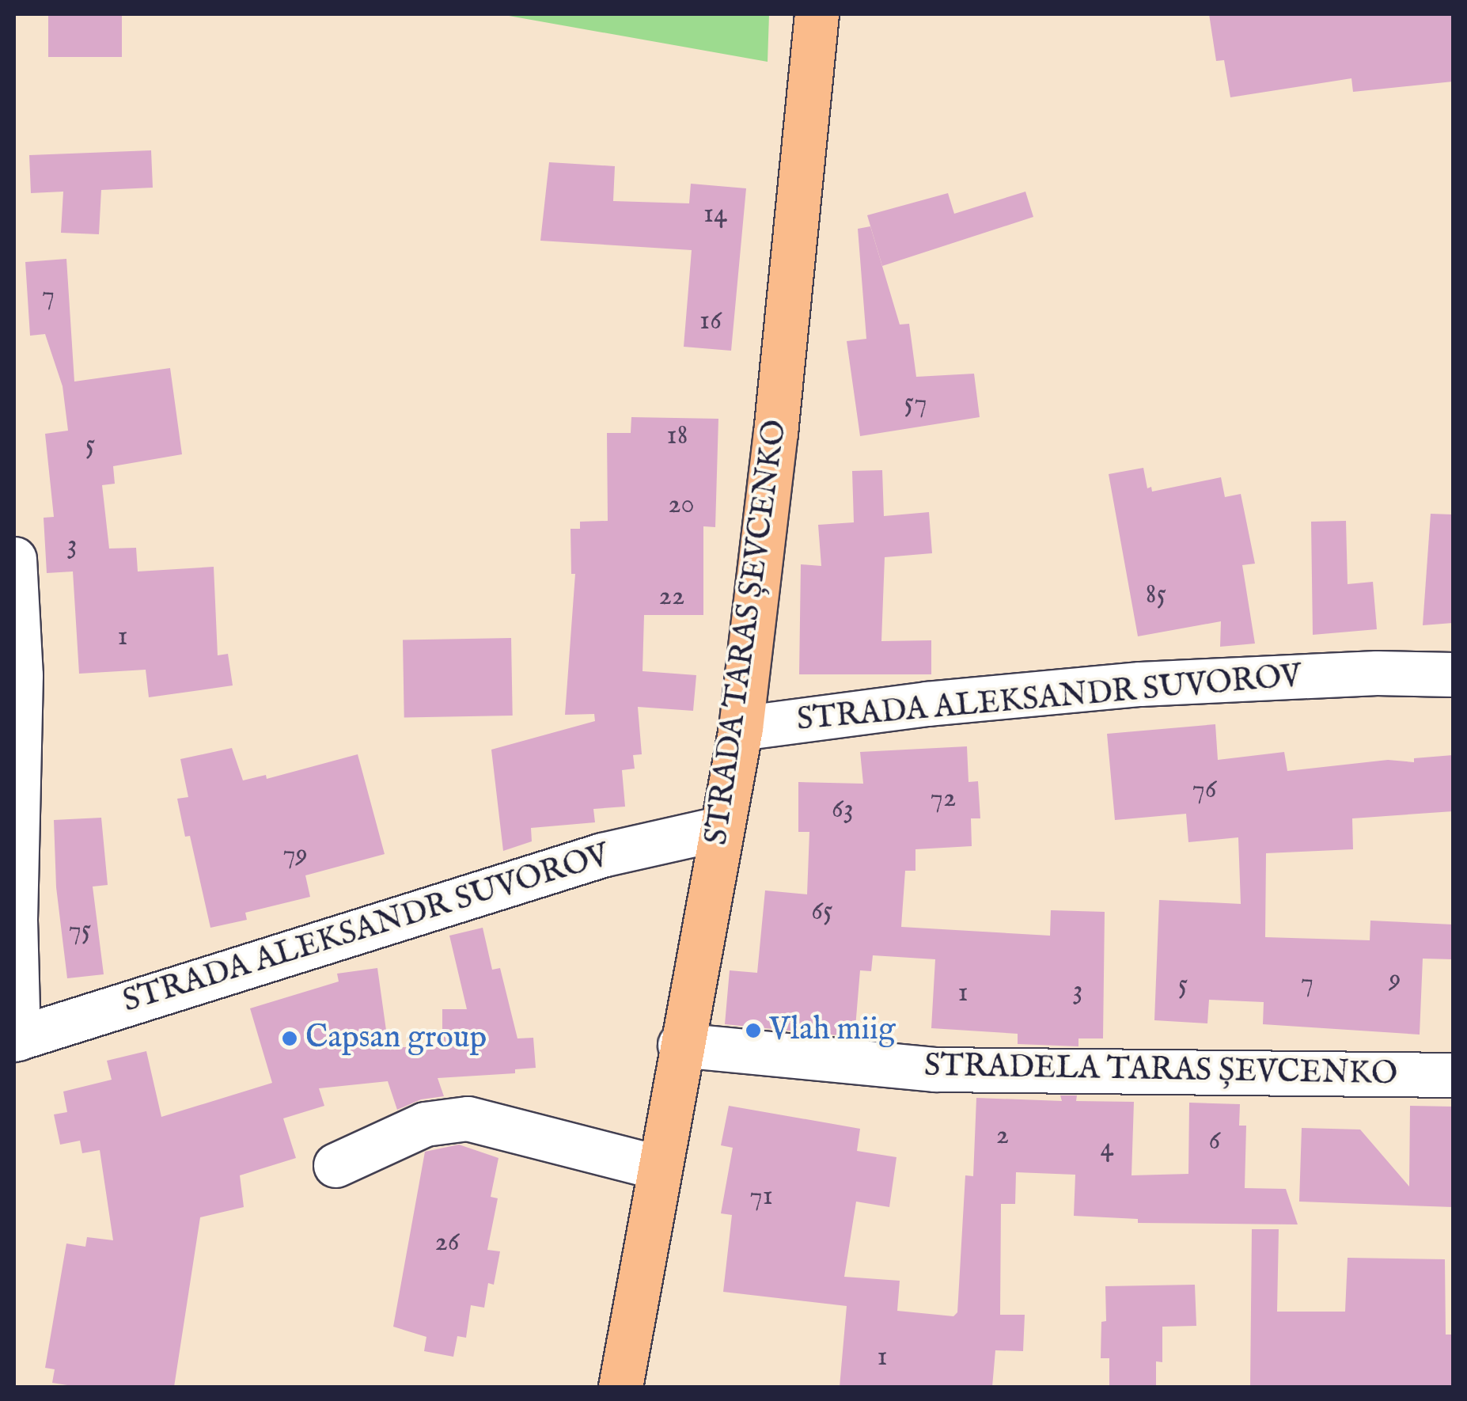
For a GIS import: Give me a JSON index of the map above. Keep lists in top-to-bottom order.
{
  "streets": {
    "main road": ["STRADA TARAS ȘEVCENKO"],
    "street": ["STRADA ALEKSANDR SUVOROV", "STRADELA TARAS ȘEVCENKO"]
  },
  "crossings": [
    ["STRADA TARAS ȘEVCENKO", "STRADA ALEKSANDR SUVOROV"],
    ["STRADA TARAS ȘEVCENKO", "STRADELA TARAS ȘEVCENKO"]
  ],
  "places": ["Vlah miig", "Capsan group"],
  "house_numbers": [
    "14",
    "7",
    "16",
    "57",
    "18",
    "5",
    "20",
    "3",
    "85",
    "22",
    "1",
    "76",
    "72",
    "63",
    "79",
    "65",
    "75",
    "9",
    "7",
    "5",
    "3",
    "1",
    "2",
    "6",
    "4",
    "71",
    "26",
    "1"
  ]
}
